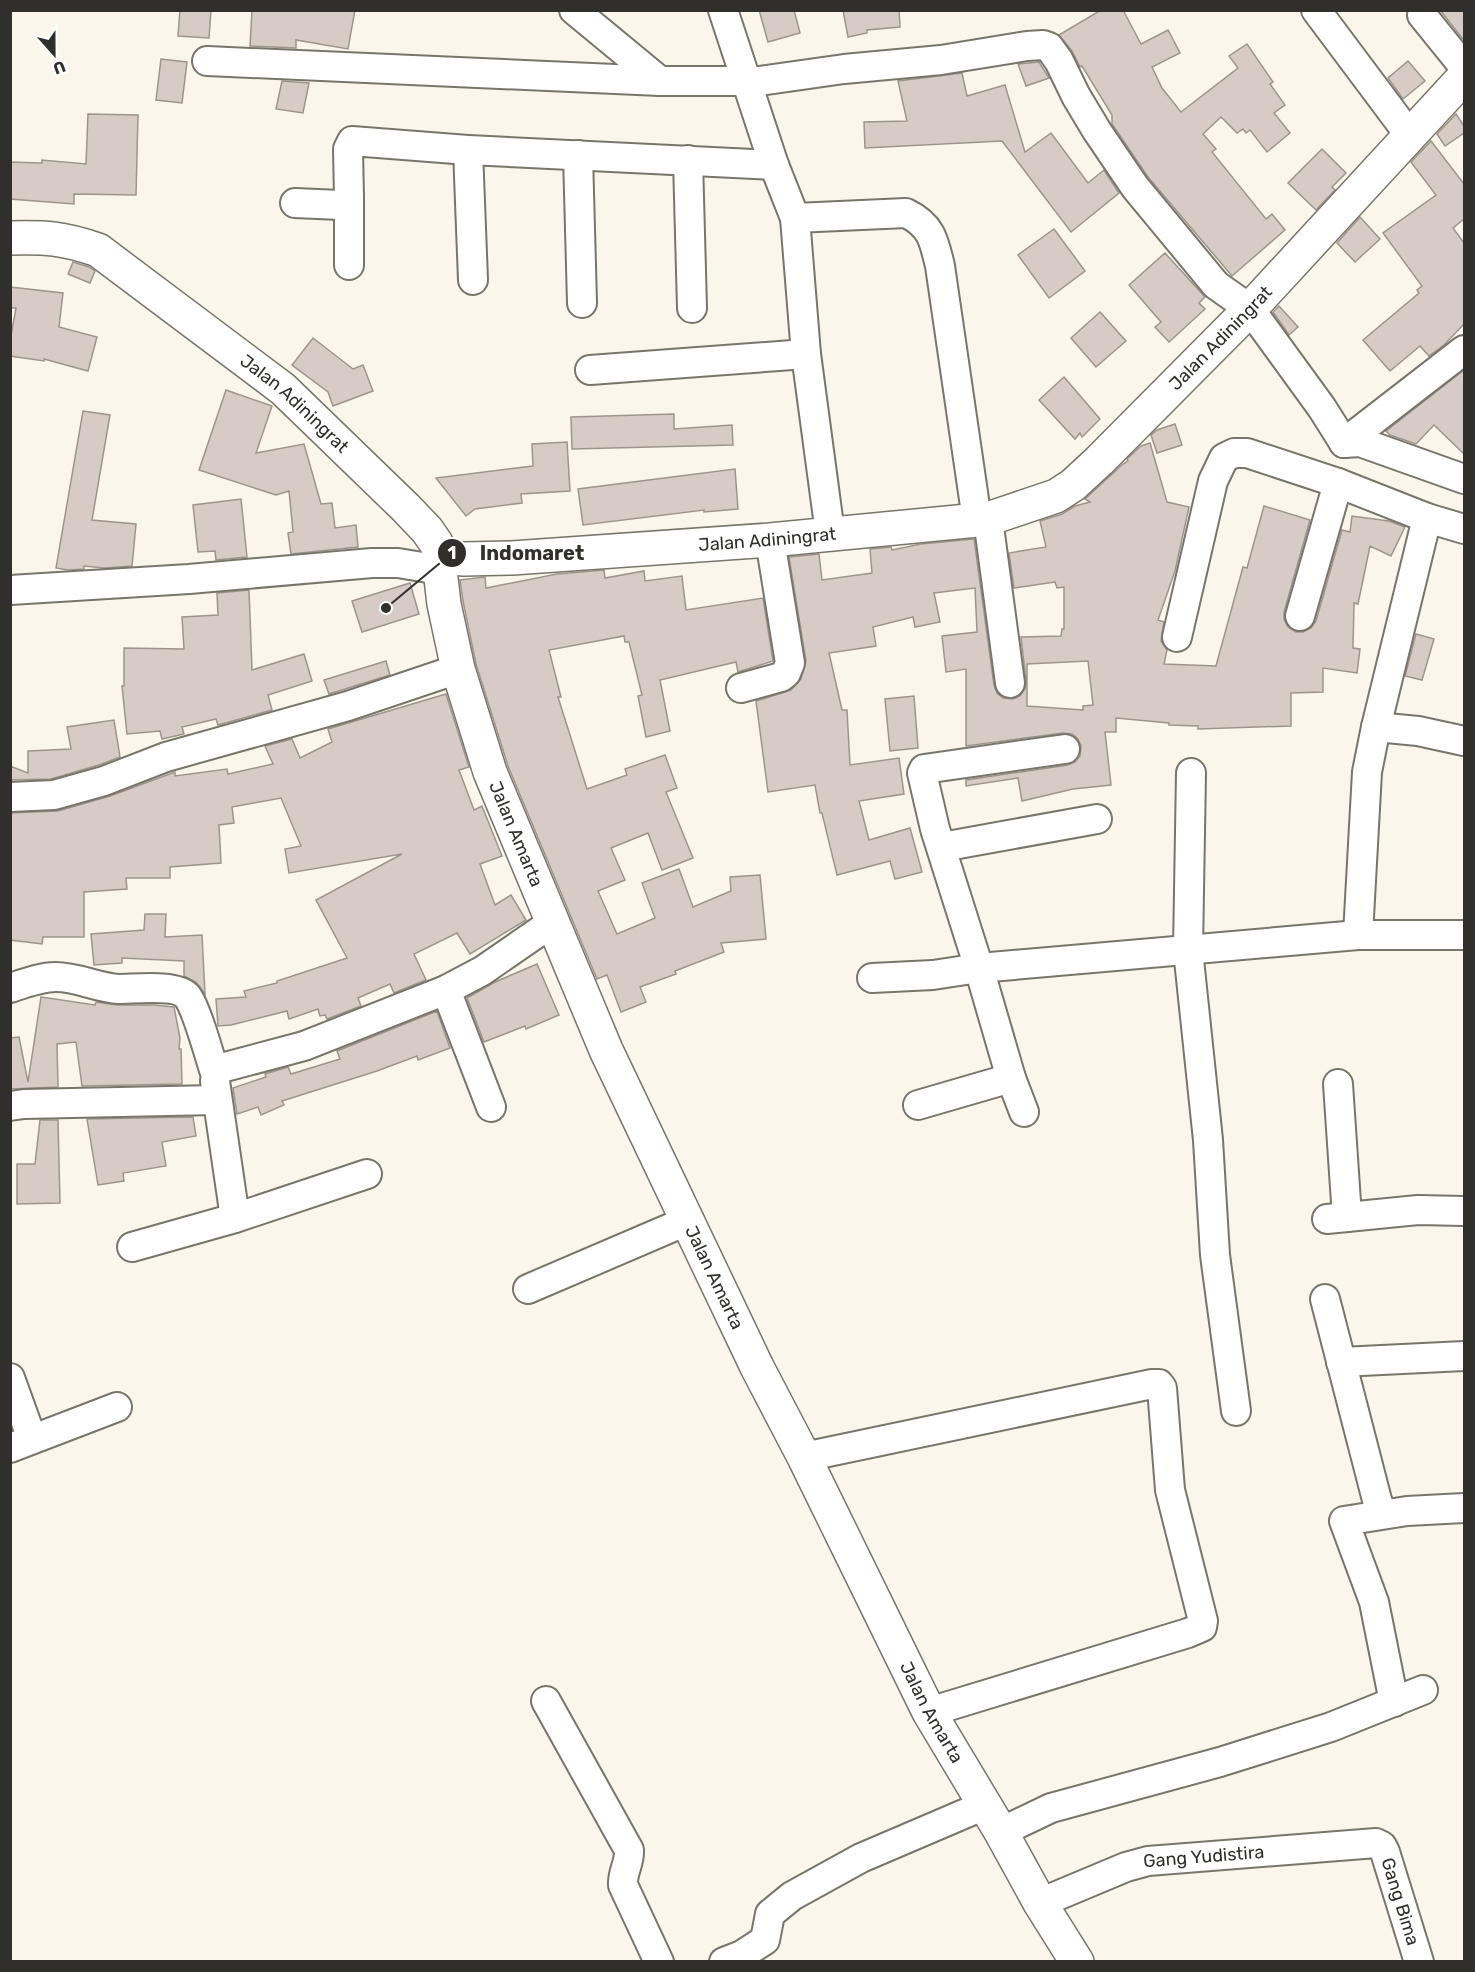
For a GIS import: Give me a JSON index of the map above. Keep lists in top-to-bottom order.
{
  "streets": {
    "street": [
      "Jalan Adiningrat",
      "Jalan Amarta",
      "Gang Yudistira",
      "Gang Bima"
    ]
  },
  "crossings": [
    ["Jalan Adiningrat", "Jalan Amarta"],
    ["Jalan Amarta", "Gang Yudistira"],
    ["Gang Yudistira", "Gang Bima"]
  ],
  "places": ["Indomaret"],
  "north": "bottom"
}
